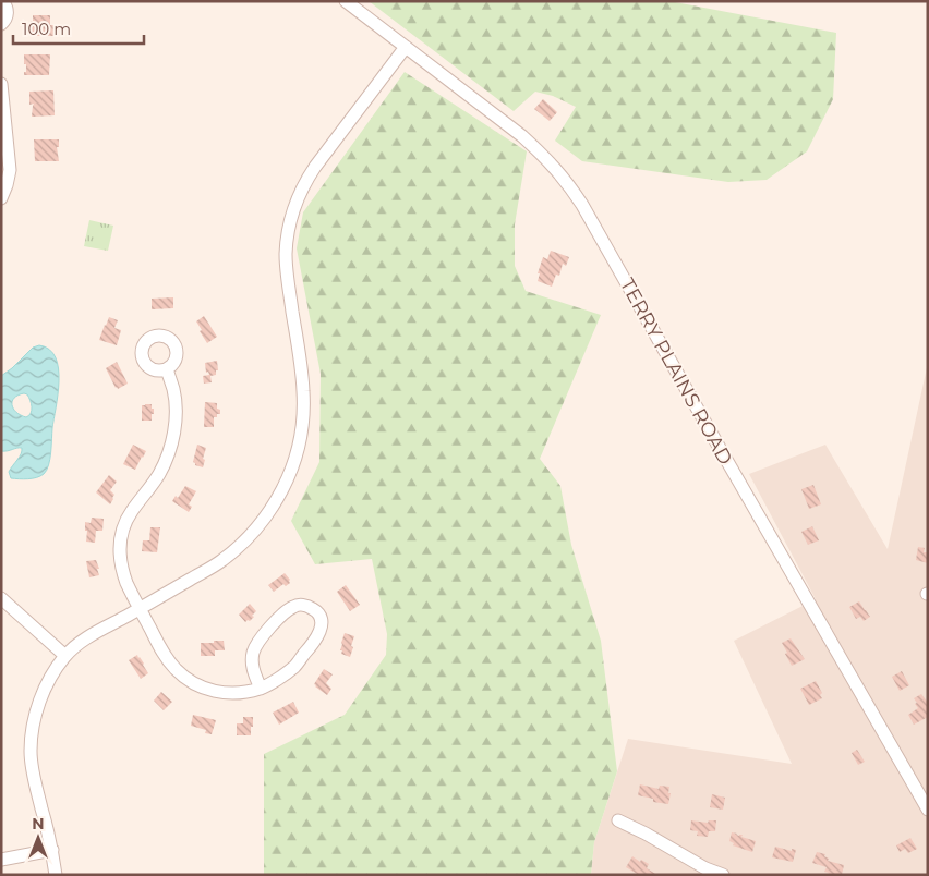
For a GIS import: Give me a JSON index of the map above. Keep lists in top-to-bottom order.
{
  "streets": {
    "street": ["TERRY PLAINS ROAD"]
  },
  "scale_bar": "100 m",
  "north": "top"
}
